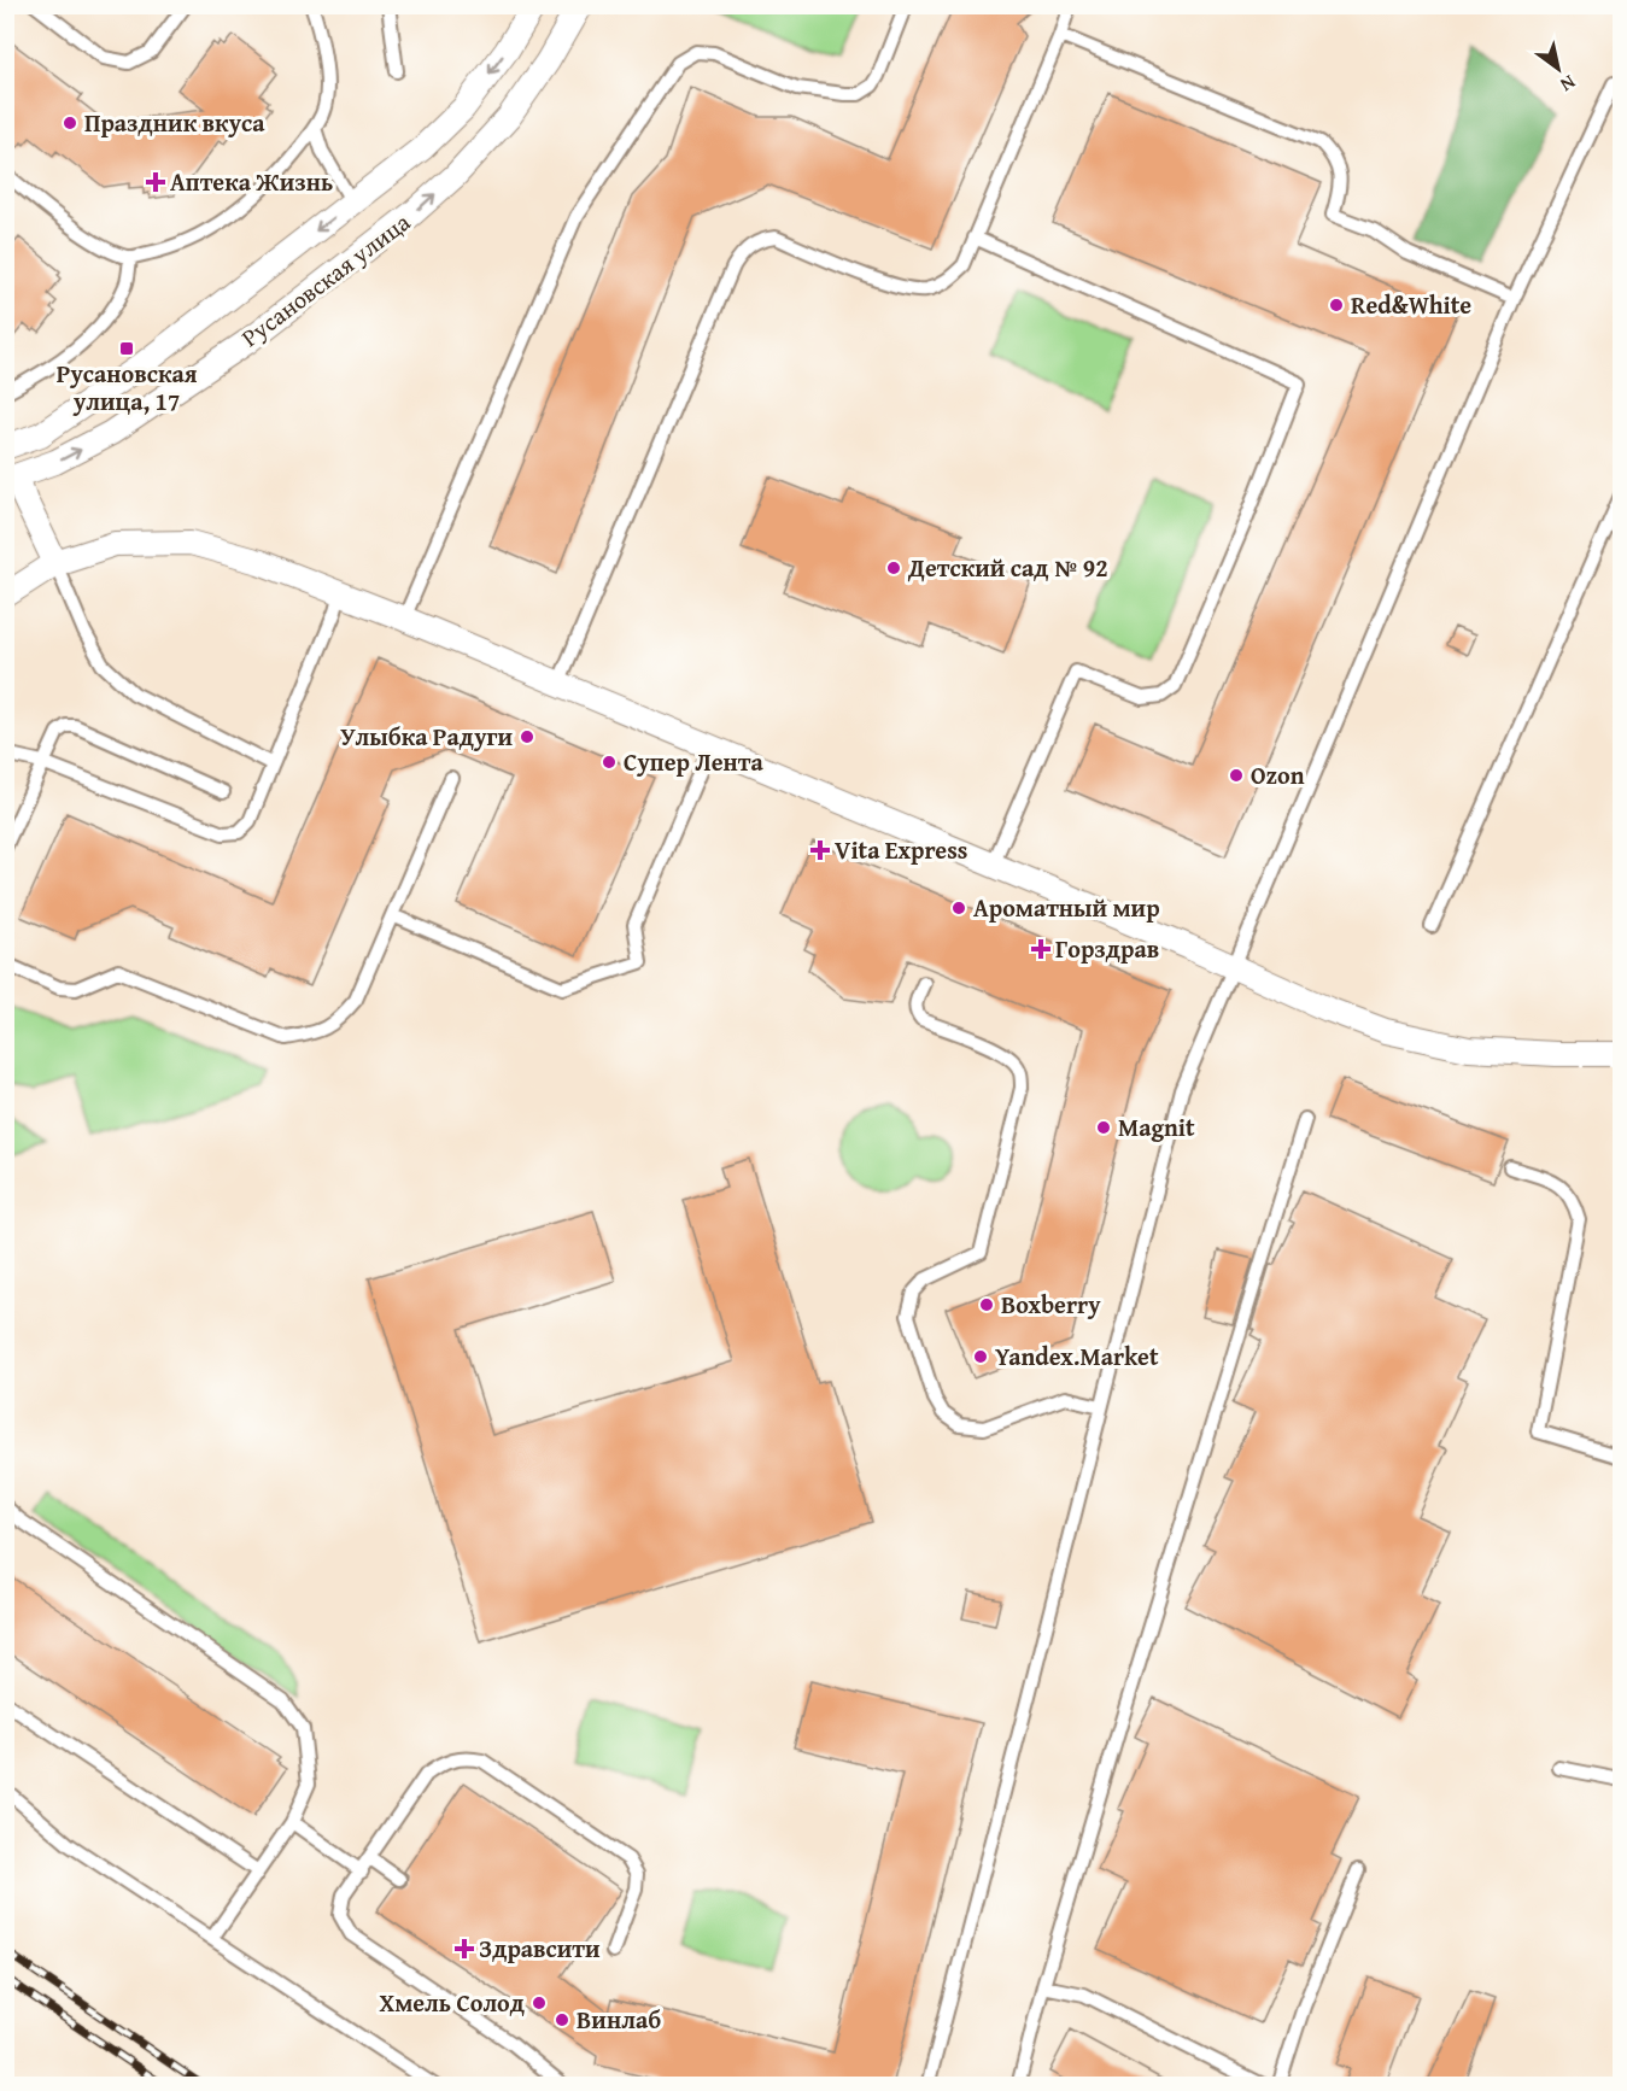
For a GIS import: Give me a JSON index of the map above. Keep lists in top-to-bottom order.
{
  "streets": {
    "street": ["Русановская улица"]
  },
  "places": {
    "other": [
      "Праздник вкуса",
      "Red&White",
      "Детский сад № 92",
      "Улыбка Радуги",
      "Супер Лента",
      "Ozon",
      "Ароматный мир",
      "Magnit",
      "Boxberry",
      "Yandex.Market",
      "Хмель Солод",
      "Винлаб"
    ],
    "health": [
      "Аптека Жизнь",
      "Vita Express",
      "Горздрав",
      "Здравсити"
    ],
    "transit": ["Русановская улица, 17"]
  },
  "north": "bottom right"
}
